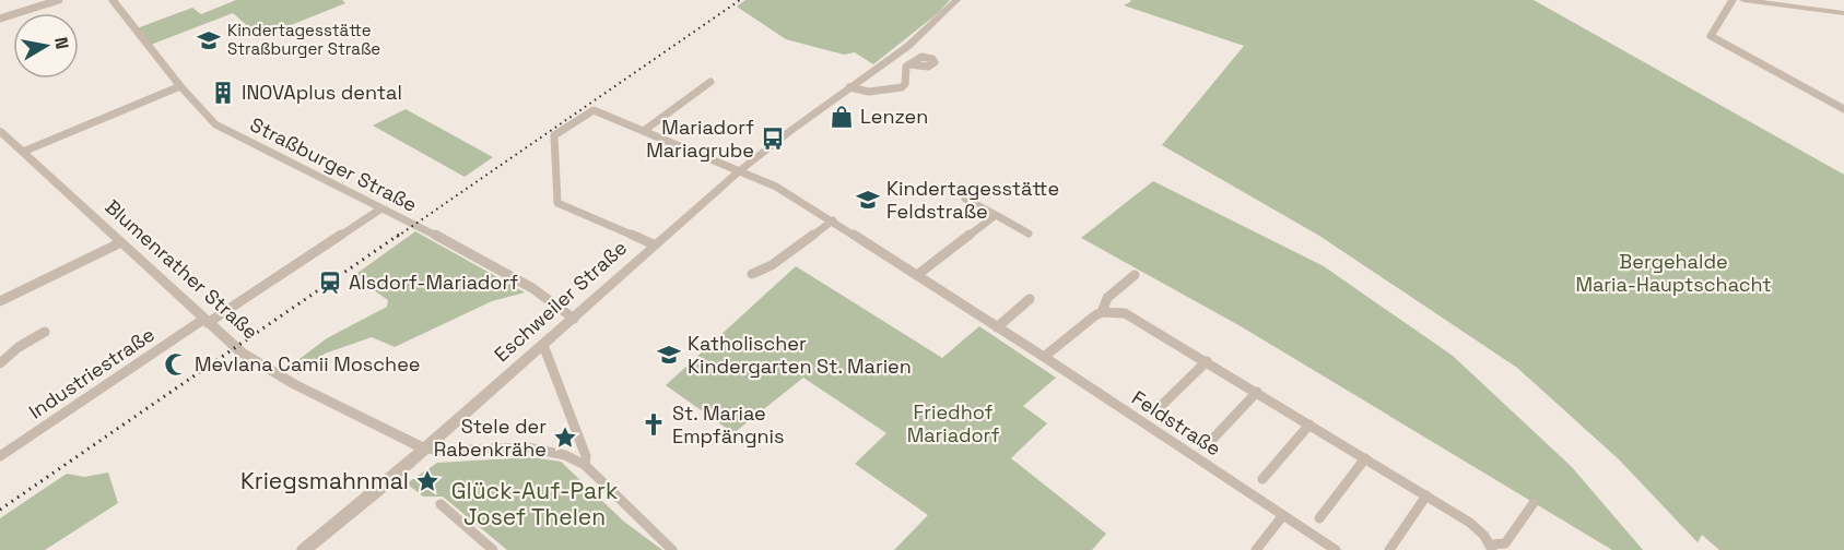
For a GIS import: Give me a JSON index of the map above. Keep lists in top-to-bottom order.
{
  "streets": {
    "street": [
      "Straßburger Straße",
      "Blumenrather Straße",
      "Eschweiler Straße",
      "Industriestraße",
      "Feldstraße"
    ]
  },
  "crossings": [
    ["Straßburger Straße", "Eschweiler Straße"],
    ["Straßburger Straße", "Industriestraße"],
    ["Blumenrather Straße", "Eschweiler Straße"],
    ["Blumenrather Straße", "Industriestraße"],
    ["Eschweiler Straße", "Feldstraße"]
  ],
  "parks": ["Bergehalde Maria-Hauptschacht", "Friedhof Mariadorf", "Glück-Auf-Park Josef Thelen"],
  "places": {
    "school or university": ["Kindertagesstätte Straßburger Straße", "Kindertagesstätte Feldstraße", "Katholischer Kindergarten St. Marien"],
    "building": ["INOVAplus dental"],
    "shop": ["Lenzen"],
    "bus stop": ["Mariadorf Mariagrube"],
    "station": ["Alsdorf-Mariadorf"],
    "mosque": ["Mevlana Camii Moschee"],
    "church": ["St. Mariae Empfängnis"],
    "place": ["Stele der Rabenkrähe", "Kriegsmahnmal"]
  },
  "north": "right"
}
